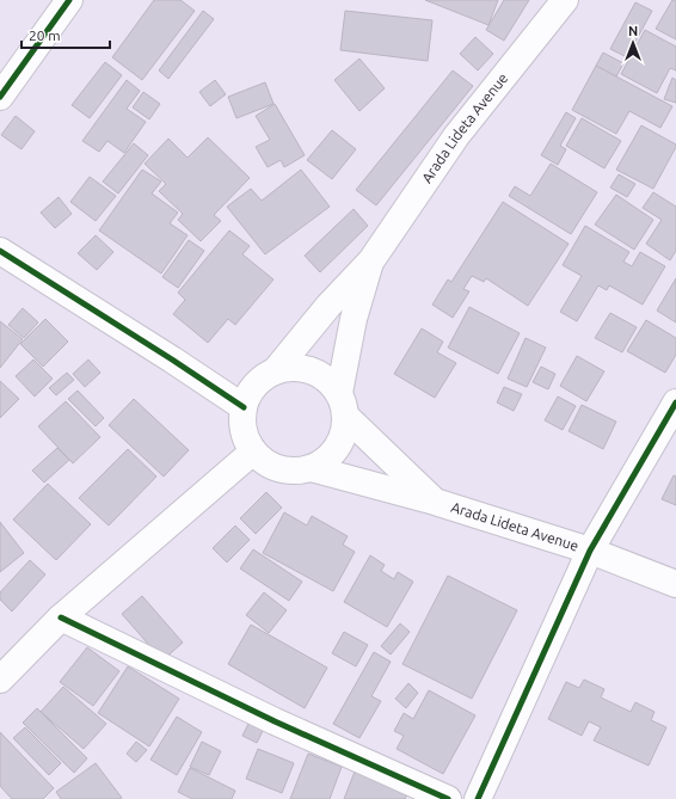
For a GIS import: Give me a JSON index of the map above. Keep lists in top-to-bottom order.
{
  "streets": {
    "main road": ["Arada Lideta Avenue"]
  },
  "scale_bar": "20 m",
  "north": "top"
}
